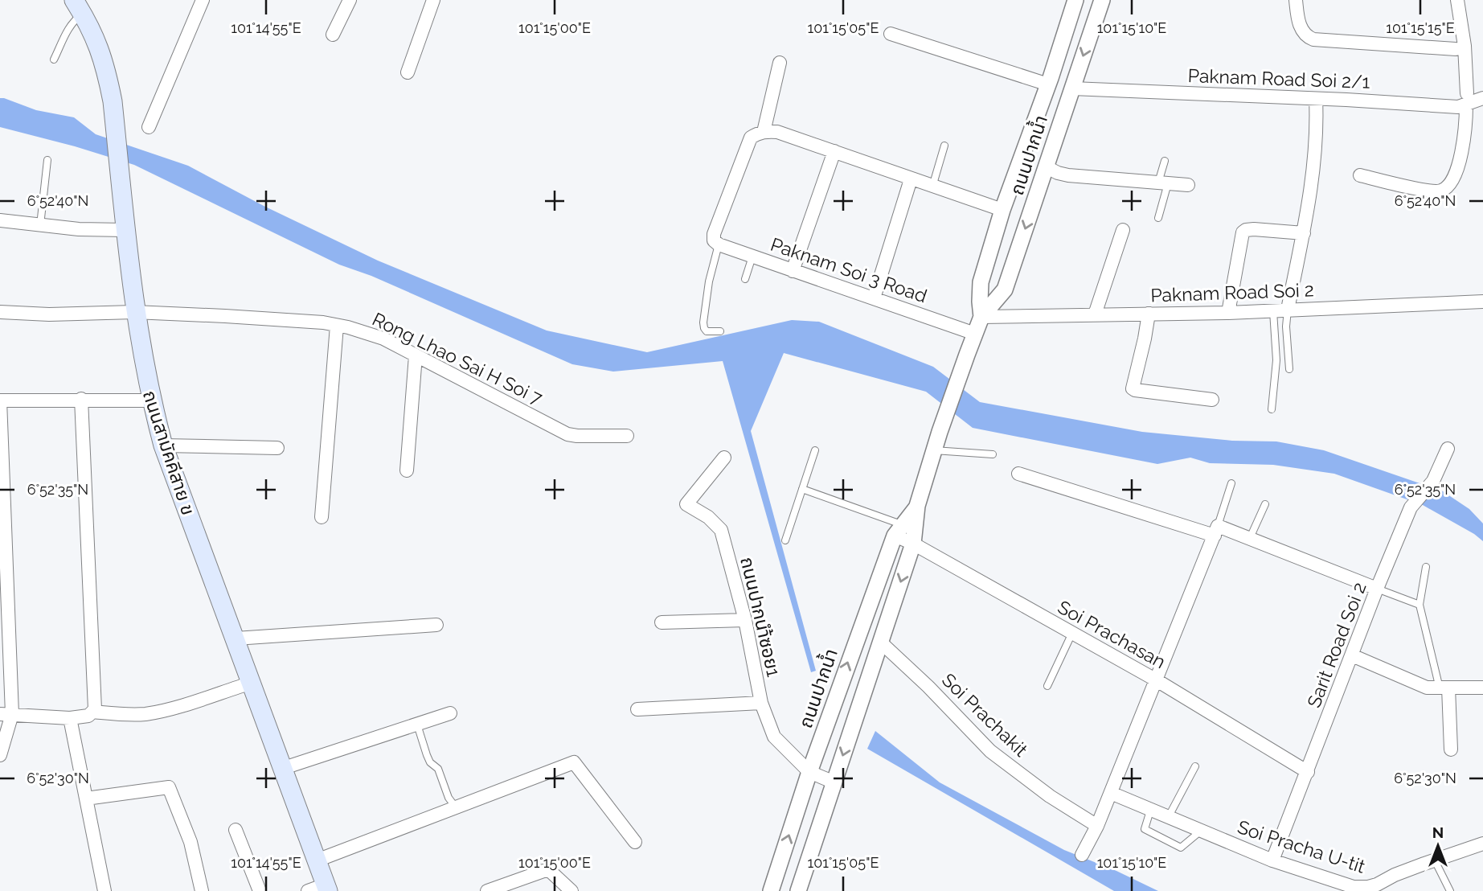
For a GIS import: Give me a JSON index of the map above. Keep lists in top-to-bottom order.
{
  "streets": {
    "main road": ["ถนนสามัคคีสาย ข"],
    "street": [
      "Paknam Road Soi 2/1",
      "ถนนปากน้ำ",
      "Paknam Soi 3 Road",
      "Paknam Road Soi 2",
      "Rong Lhao Sai H Soi 7",
      "ถนนปากนำ้ซอย1",
      "Soi Prachasan",
      "Sarit Road Soi 2",
      "Soi Prachakit",
      "Soi Pracha U-tit"
    ]
  },
  "crossings": [
    ["Paknam Road Soi 2/1", "ถนนปากน้ำ"],
    ["ถนนปากน้ำ", "Paknam Soi 3 Road"],
    ["ถนนปากน้ำ", "Paknam Road Soi 2"],
    ["ถนนปากน้ำ", "ถนนปากนำ้ซอย1"],
    ["ถนนปากน้ำ", "Soi Prachasan"],
    ["ถนนปากน้ำ", "Soi Prachakit"],
    ["Rong Lhao Sai H Soi 7", "ถนนสามัคคีสาย ข"],
    ["Soi Prachasan", "Sarit Road Soi 2"],
    ["Sarit Road Soi 2", "Soi Pracha U-tit"]
  ],
  "north": "top",
  "coordinates": [
    "101°14'55\"E",
    "101°15'00\"E",
    "101°15'05\"E",
    "101°15'10\"E",
    "101°15'15\"E",
    "6°52'40\"N",
    "6°52'35\"N",
    "6°52'30\"N"
  ]
}
